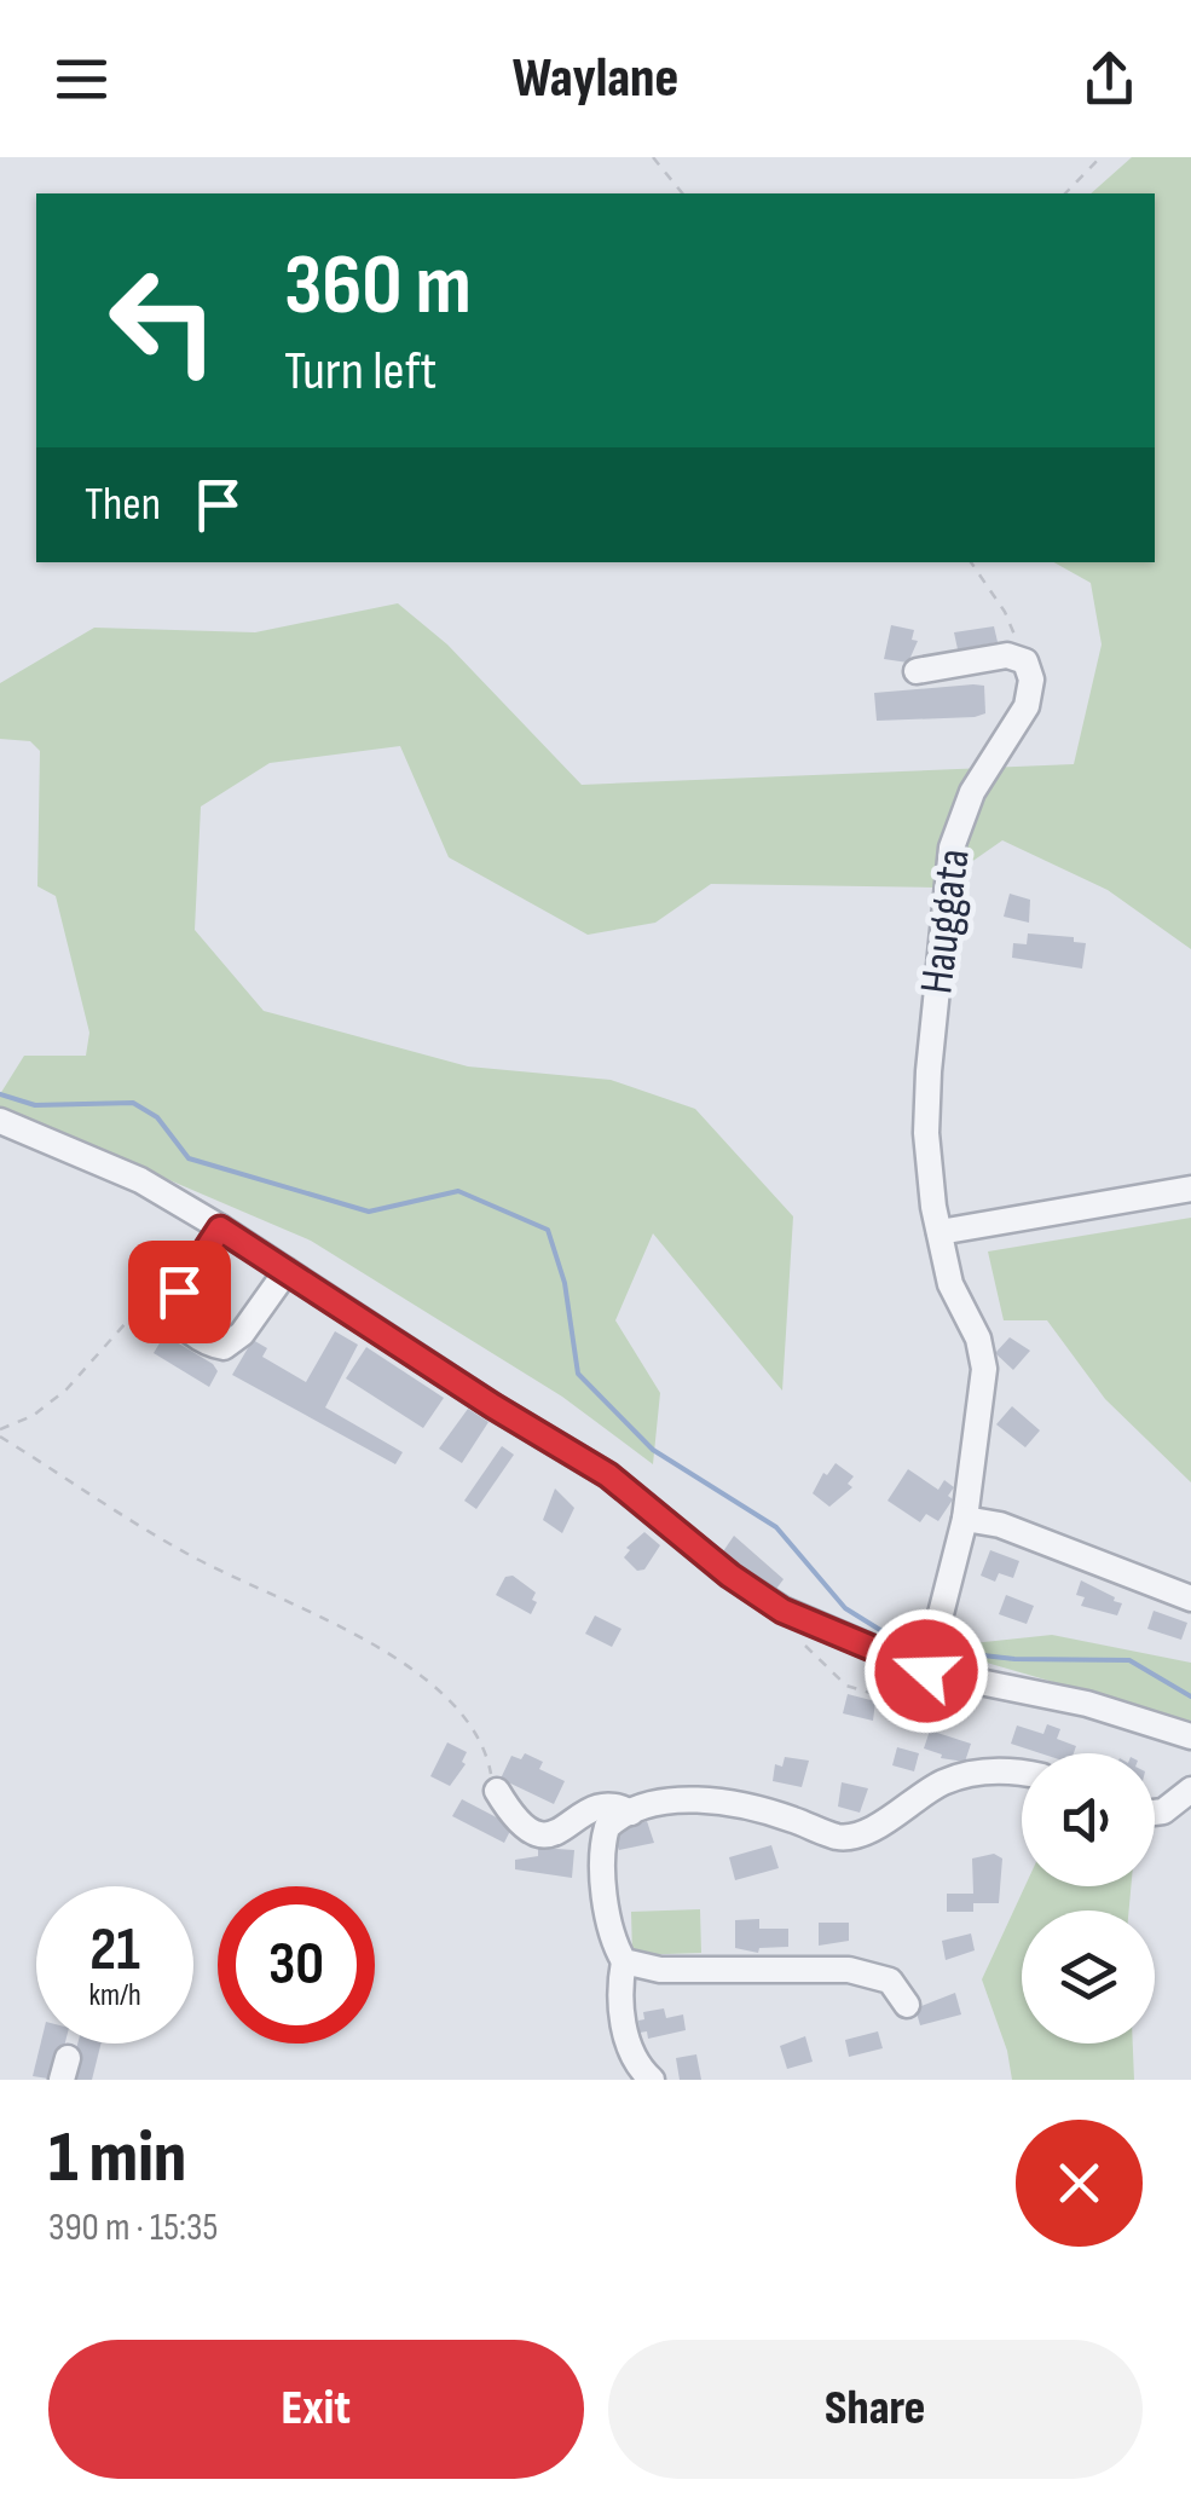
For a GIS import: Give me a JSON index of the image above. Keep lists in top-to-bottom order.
{
  "streets": {
    "street": ["Hauggata"]
  },
  "page": {
    "header": "Waylane",
    "turn": ["360 m", "Turn left"],
    "then": "Then",
    "speed": "21 km/h",
    "limit": "30",
    "heading": ["1 min", "390 m · 15:35"],
    "buttons": ["Exit", "Share"]
  }
}
